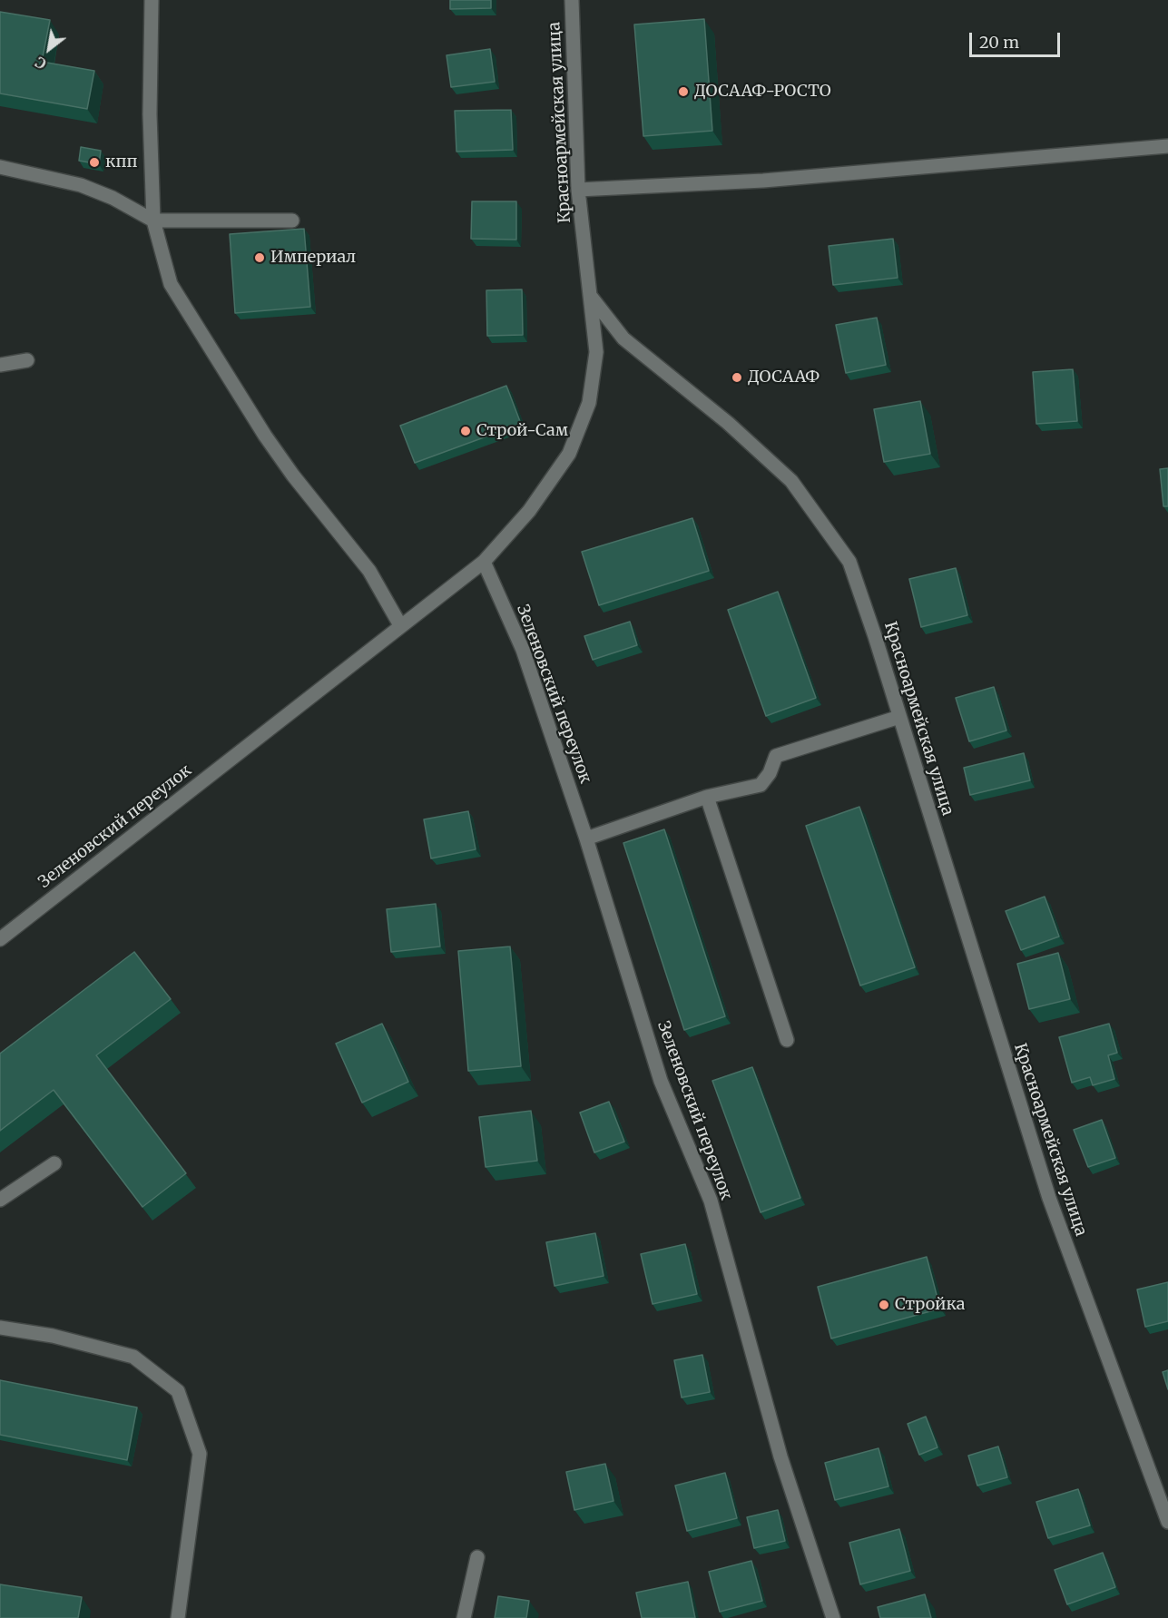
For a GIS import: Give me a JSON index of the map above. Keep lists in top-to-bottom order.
{
  "streets": {
    "street": ["Красноармейская улица", "Зеленовский переулок"]
  },
  "crossings": [
    ["Красноармейская улица", "Зеленовский переулок"]
  ],
  "places": [
    "ДОСААФ-РОСТО",
    "кпп",
    "Империал",
    "ДОСААФ",
    "Строй-Сам",
    "Стройка"
  ],
  "scale_bar": "20 m",
  "north": "bottom left"
}
